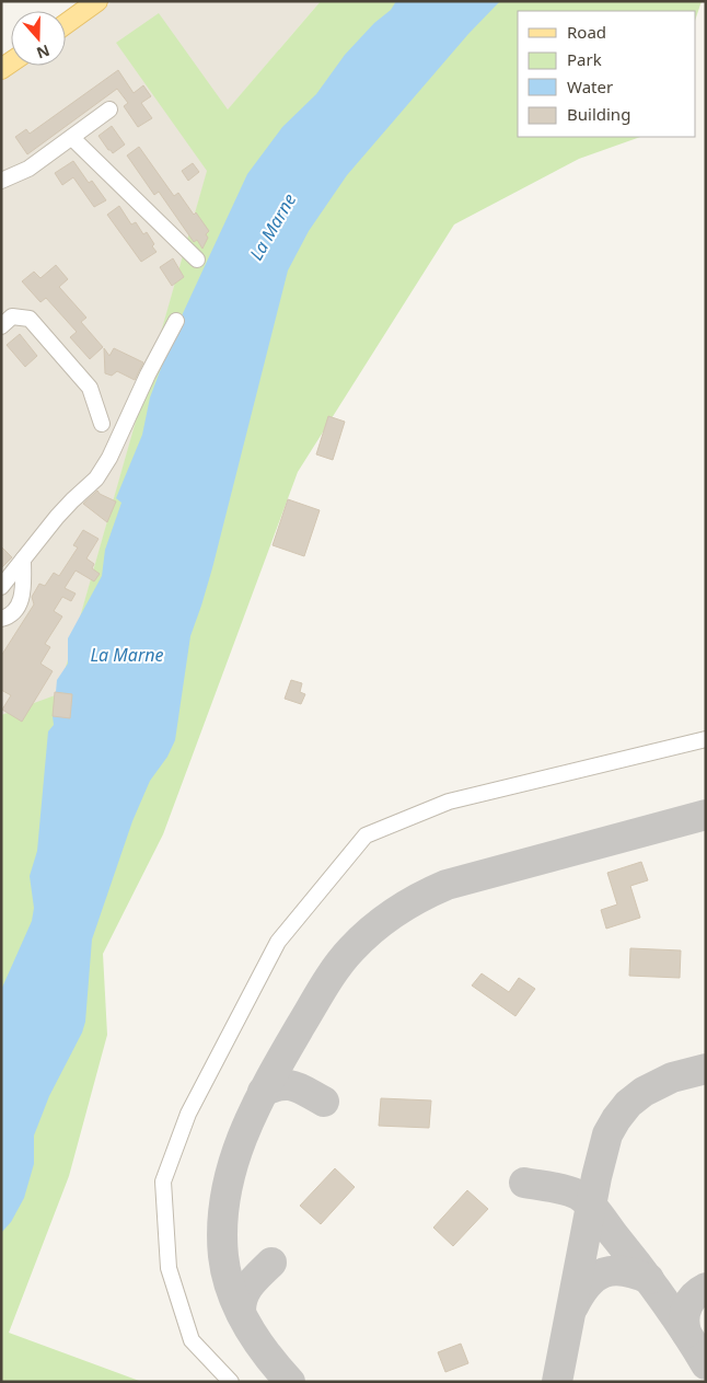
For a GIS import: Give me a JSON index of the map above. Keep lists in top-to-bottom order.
{
  "water": ["La Marne"],
  "legend": [
    "Road",
    "Park",
    "Water",
    "Building"
  ],
  "north": "bottom"
}
